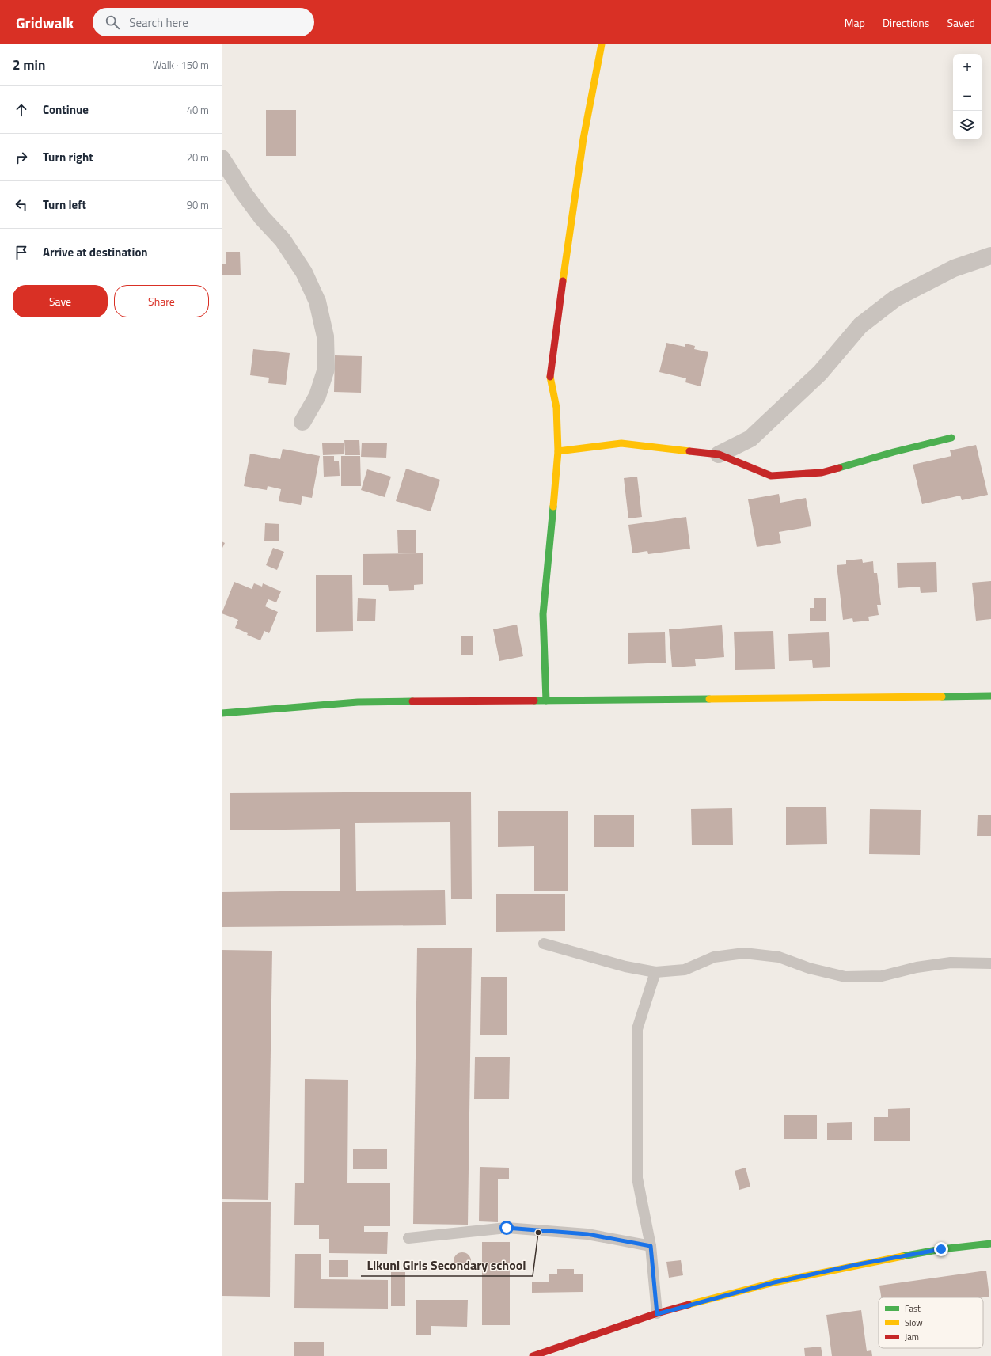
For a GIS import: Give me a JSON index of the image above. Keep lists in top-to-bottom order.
{
  "places": ["Likuni Girls Secondary school"],
  "legend": ["Fast", "Slow", "Jam"],
  "page": {
    "header": "Gridwalk",
    "search": "Search here",
    "nav": ["Map", "Directions", "Saved"],
    "heading": ["2 min", "Walk · 150 m"],
    "map_buttons": ["+", "−"],
    "list": [
      ["Continue", "40 m"],
      ["Turn right", "20 m"],
      ["Turn left", "90 m"],
      "Arrive at destination"
    ],
    "buttons": ["Save", "Share"]
  }
}
